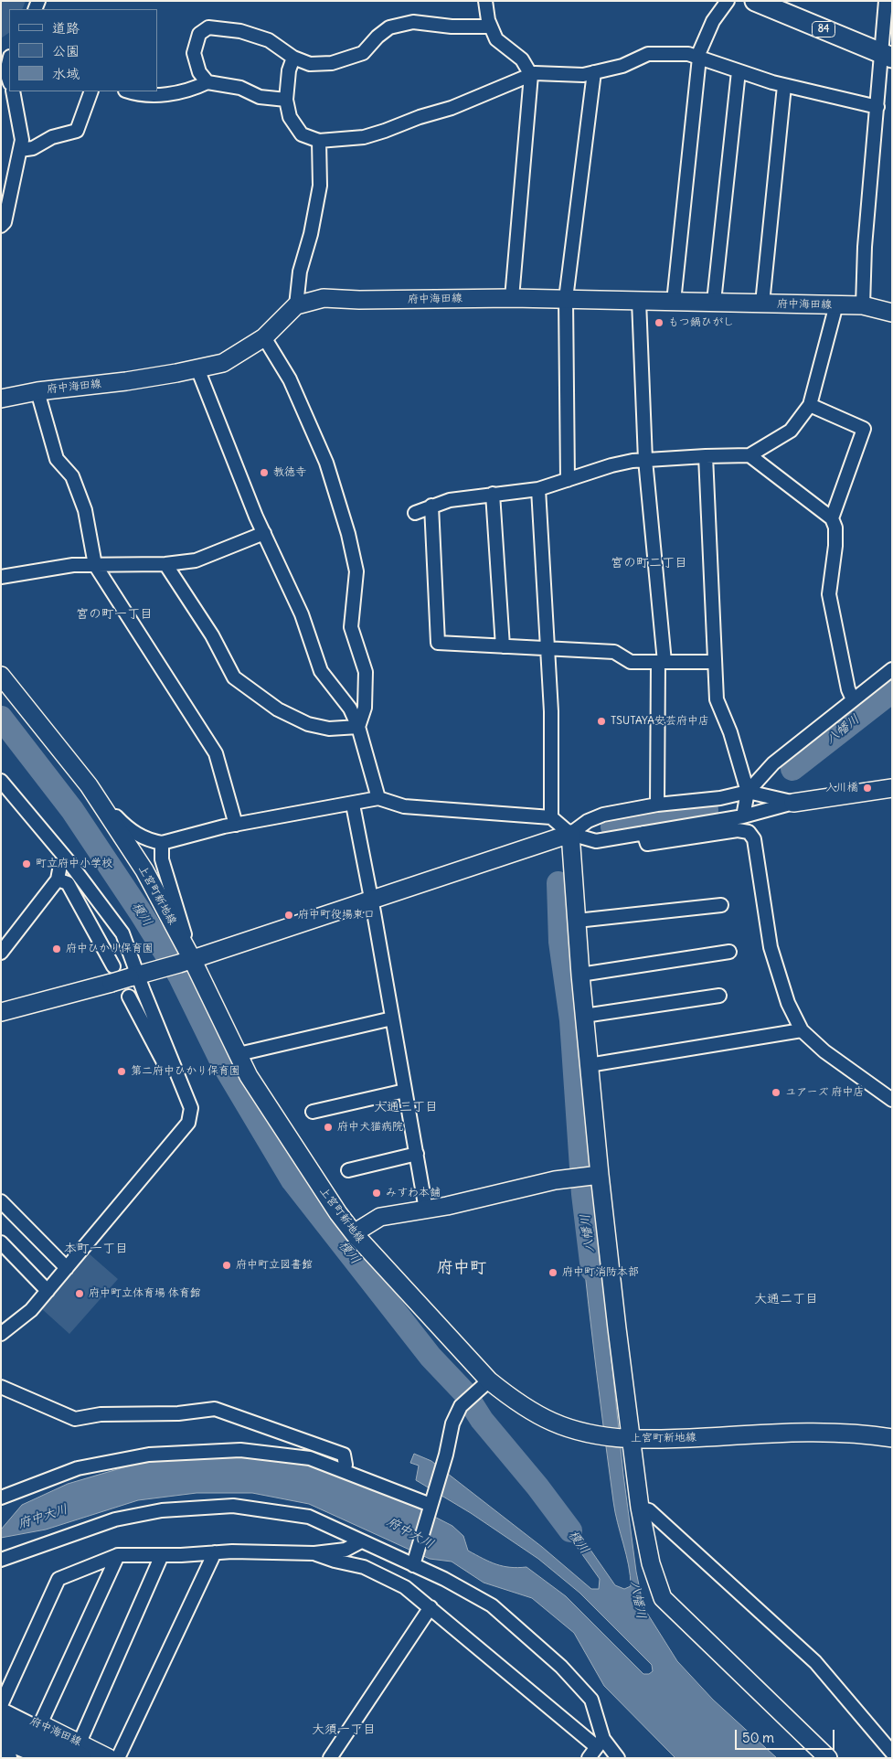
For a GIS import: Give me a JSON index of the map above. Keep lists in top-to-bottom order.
{
  "streets": {
    "main road": ["84", "府中海田線", "上宮町新地線"]
  },
  "districts": [
    "宮の町二丁目",
    "宮の町一丁目",
    "大通三丁目",
    "本町一丁目",
    "府中町",
    "大通二丁目",
    "大須一丁目"
  ],
  "water": ["八幡川", "榎川", "府中大川"],
  "places": [
    "もつ鍋ひがし",
    "教徳寺",
    "TSUTAYA安芸府中店",
    "入川橋",
    "町立府中小学校",
    "府中町役場東口",
    "府中ひかり保育園",
    "第二府中ひかり保育園",
    "ユアーズ 府中店",
    "府中犬猫病院",
    "みすわ本舗",
    "府中町立図書館",
    "府中町消防本部",
    "府中町立体育場 体育館"
  ],
  "legend": ["道路", "公園", "水域"],
  "scale_bar": "50 m"
}
